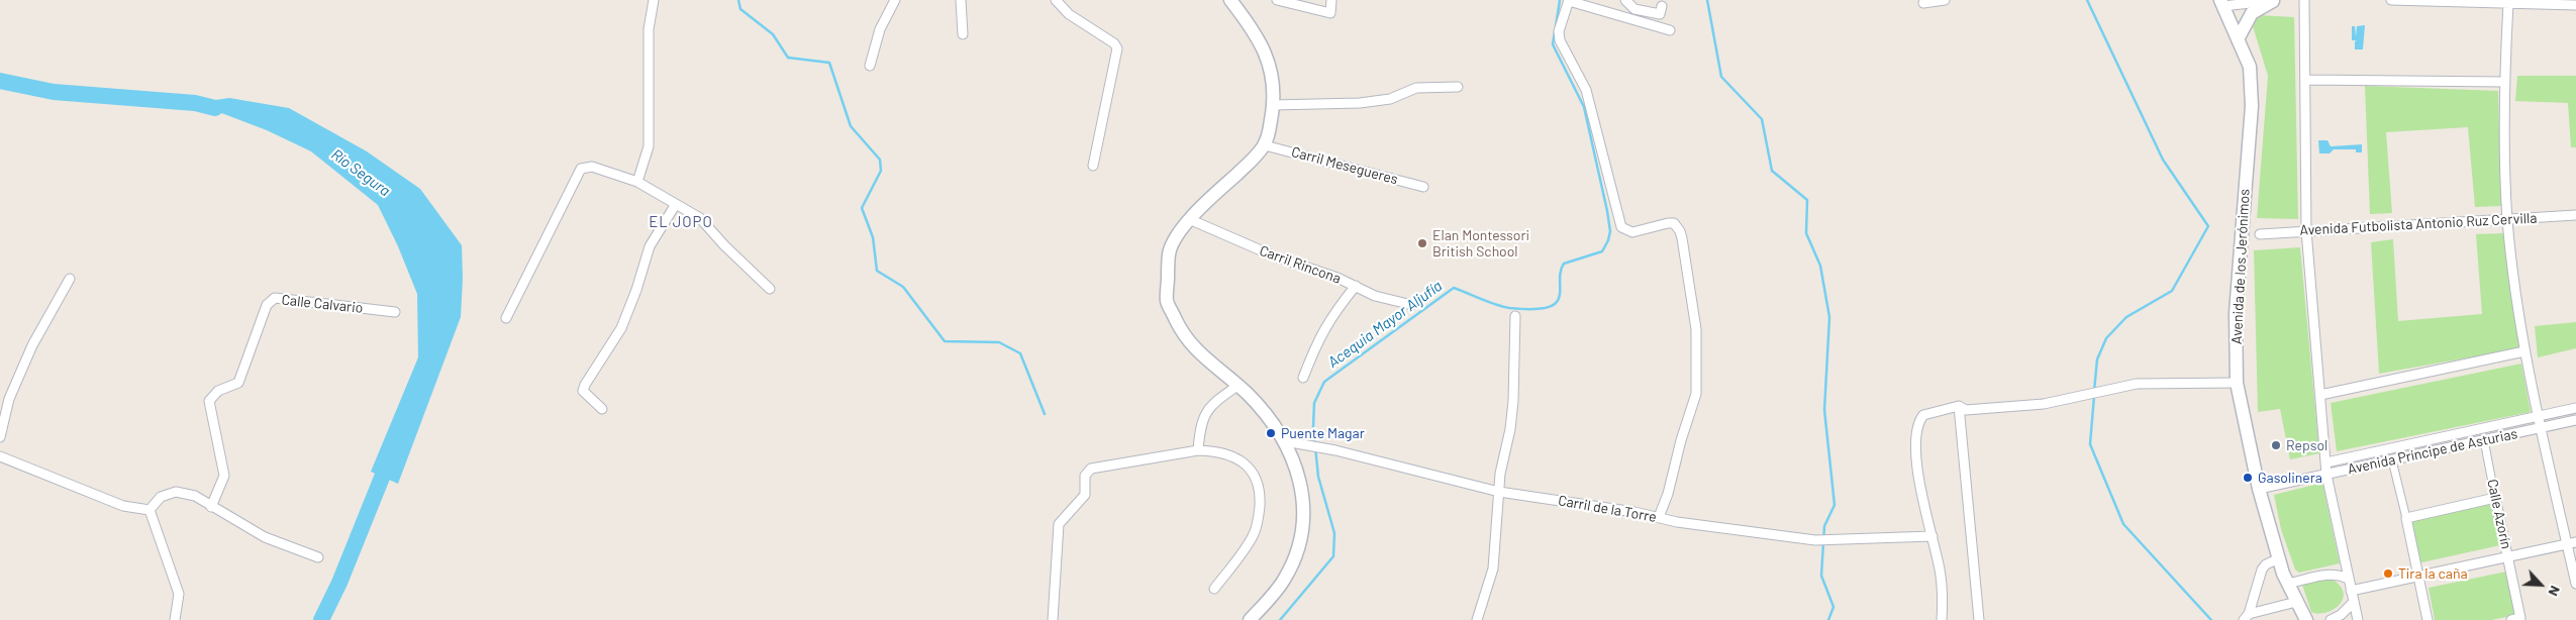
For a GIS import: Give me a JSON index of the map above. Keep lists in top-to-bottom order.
{
  "streets": {
    "main road": ["Avenida de los Jerónimos"],
    "street": [
      "Carril Mesegueres",
      "Avenida Futbolista Antonio Ruz Cervilla",
      "Carril Rincona",
      "Calle Calvario",
      "Avenida Príncipe de Asturias",
      "Carril de la Torre",
      "Calle Azorín"
    ]
  },
  "crossings": [
    ["Avenida de los Jerónimos", "Avenida Príncipe de Asturias"],
    ["Avenida Príncipe de Asturias", "Calle Azorín"]
  ],
  "districts": ["EL JOPO"],
  "water": ["Río Segura", "Acequia Mayor Aljufía"],
  "places": [
    "Elan Montessori British School",
    "Puente Magar",
    "Repsol",
    "Gasolinera",
    "Tira la caña"
  ],
  "north": "bottom right"
}
